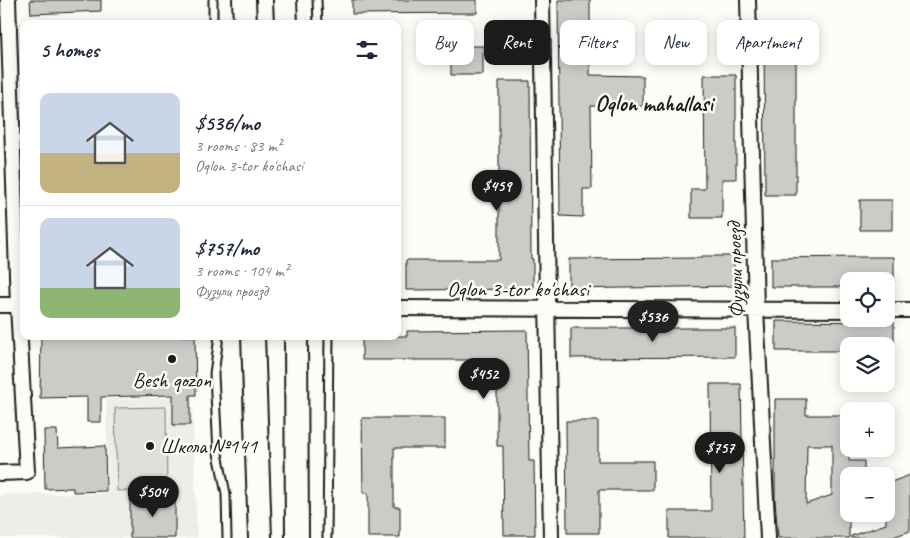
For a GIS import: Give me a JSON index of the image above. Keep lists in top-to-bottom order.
{
  "streets": {
    "street": ["Фузули проезд", "Oqlon 3-tor ko'chasi"]
  },
  "crossings": [
    ["Фузули проезд", "Oqlon 3-tor ko'chasi"]
  ],
  "districts": ["Oqlon mahallasi"],
  "places": ["Besh qozon", "Школа №141"],
  "page": {
    "chip": [
      "Buy",
      "Rent",
      "Filters",
      "New",
      "Apartment"
    ],
    "heading": "5 homes",
    "list": [
      {
        "name": "$536/mo",
        "note": "3 rooms · 83 m² · Oqlon 3-tor ko'chasi"
      },
      {
        "name": "$757/mo",
        "note": "3 rooms · 104 m² · Фузули проезд"
      }
    ],
    "price": [
      "$459",
      "$536",
      "$452",
      "$757",
      "$504"
    ],
    "map_buttons": ["+", "−"]
  }
}
